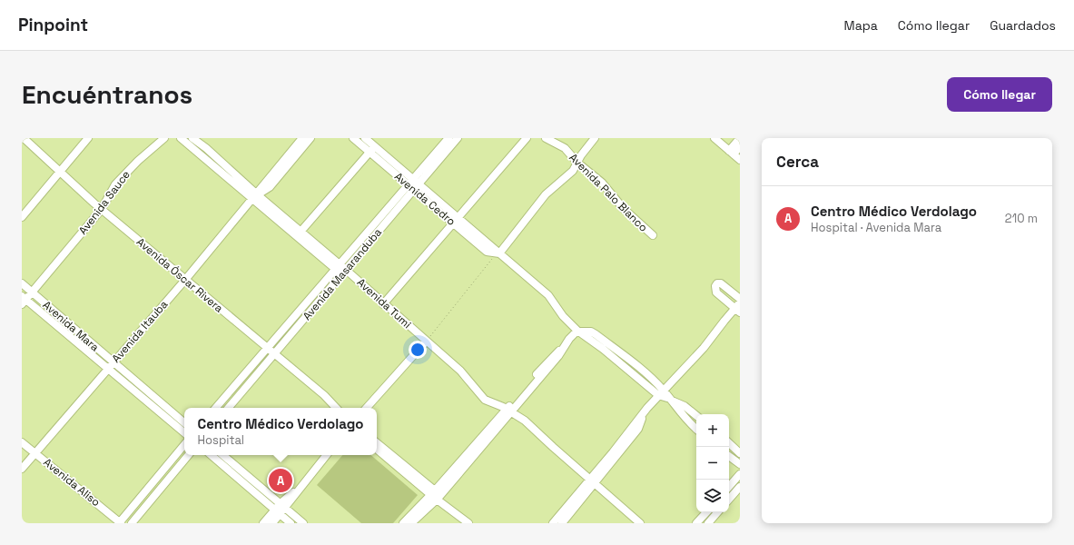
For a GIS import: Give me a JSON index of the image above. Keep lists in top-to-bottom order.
{
  "streets": {
    "street": [
      "Avenida Palo Blanco",
      "Avenida Cedro",
      "Avenida Sauce",
      "Avenida Masaranduba",
      "Avenida Óscar Rivera",
      "Avenida Tumi",
      "Avenida Mara",
      "Avenida Itauba",
      "Avenida Aliso"
    ]
  },
  "crossings": [
    ["Avenida Cedro", "Avenida Masaranduba"],
    ["Avenida Sauce", "Avenida Óscar Rivera"],
    ["Avenida Sauce", "Avenida Mara"],
    ["Avenida Masaranduba", "Avenida Óscar Rivera"],
    ["Avenida Masaranduba", "Avenida Tumi"],
    ["Avenida Óscar Rivera", "Avenida Itauba"],
    ["Avenida Tumi", "Avenida Itauba"],
    ["Avenida Mara", "Avenida Itauba"],
    ["Avenida Itauba", "Avenida Aliso"]
  ],
  "page": {
    "header": "Pinpoint",
    "nav": ["Mapa", "Cómo llegar", "Guardados"],
    "buttons": "Cómo llegar",
    "title": "Encuéntranos",
    "heading": "Cerca",
    "list": [
      {
        "mark": "A",
        "name": "Centro Médico Verdolago",
        "note": "Hospital · Avenida Mara",
        "value": "210 m"
      }
    ],
    "popup": ["Centro Médico Verdolago", "Hospital"],
    "map_buttons": ["+", "−"],
    "pins": "A"
  }
}
